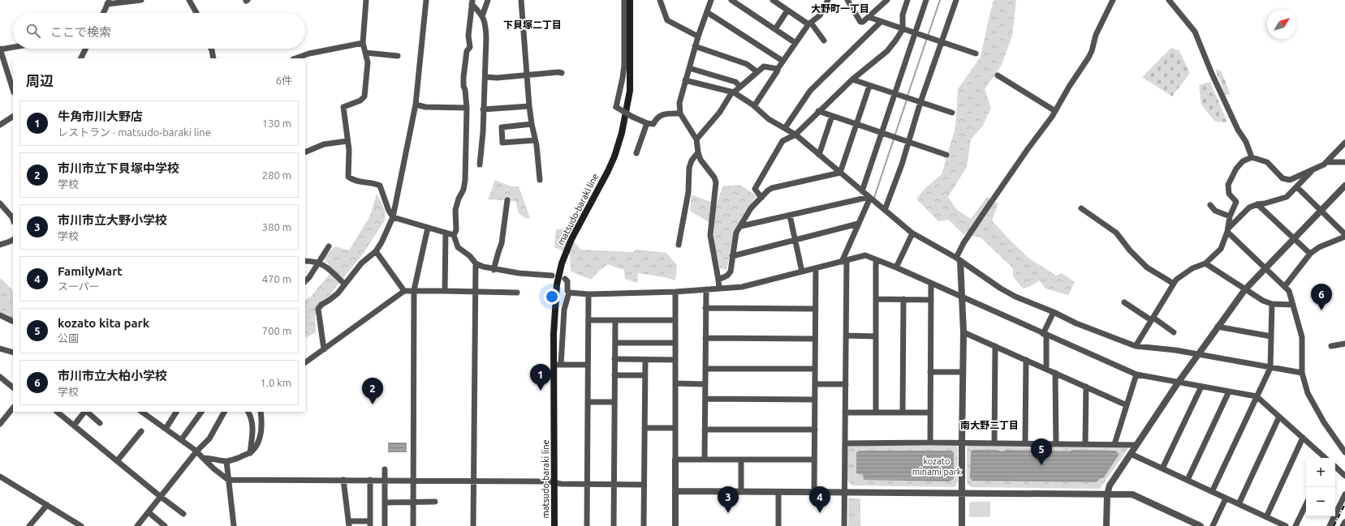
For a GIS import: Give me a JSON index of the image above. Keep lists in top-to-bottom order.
{
  "streets": {
    "main road": ["matsudo-baraki line"]
  },
  "districts": ["大野町一丁目", "下貝塚二丁目", "南大野二丁目"],
  "parks": ["kozato minami park"],
  "north": "top right",
  "page": {
    "search": "ここで検索",
    "heading": ["周辺", "6件"],
    "list": [
      {
        "mark": "1",
        "name": "牛角市川大野店",
        "note": "レストラン · matsudo-baraki line",
        "value": "130 m"
      },
      {
        "mark": "2",
        "name": "市川市立下貝塚中学校",
        "note": "学校",
        "value": "280 m"
      },
      {
        "mark": "3",
        "name": "市川市立大野小学校",
        "note": "学校",
        "value": "380 m"
      },
      {
        "mark": "4",
        "name": "FamilyMart",
        "note": "スーパー",
        "value": "470 m"
      },
      {
        "mark": "5",
        "name": "kozato kita park",
        "note": "公園",
        "value": "700 m"
      },
      {
        "mark": "6",
        "name": "市川市立大柏小学校",
        "note": "学校",
        "value": "1.0 km"
      }
    ],
    "pins": [
      "6",
      "1",
      "2",
      "5",
      "3",
      "4"
    ],
    "map_buttons": ["+", "−"]
  }
}
